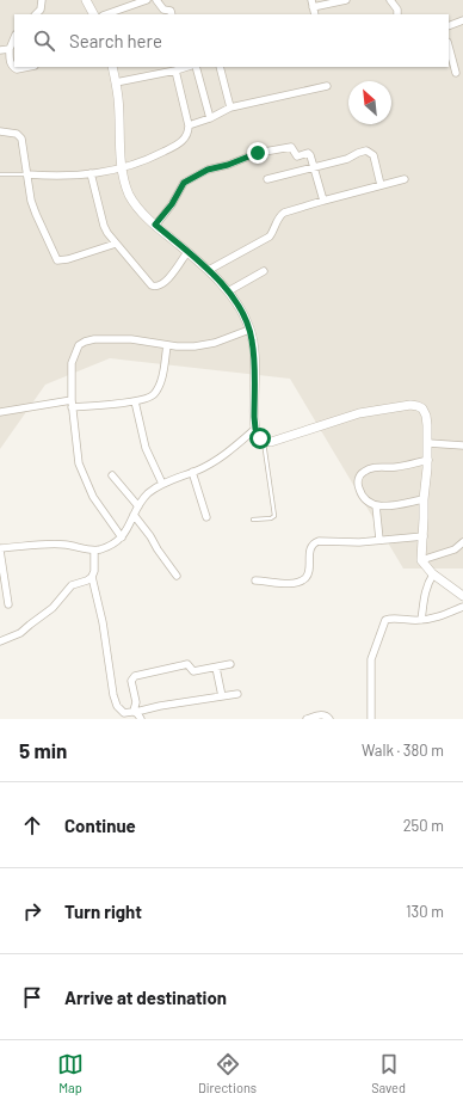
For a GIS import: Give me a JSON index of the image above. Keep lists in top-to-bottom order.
{
  "north": "top left",
  "page": {
    "search": "Search here",
    "heading": ["5 min", "Walk · 380 m"],
    "list": [
      ["Continue", "250 m"],
      ["Turn right", "130 m"],
      "Arrive at destination"
    ],
    "nav": ["Map", "Directions", "Saved"]
  }
}
